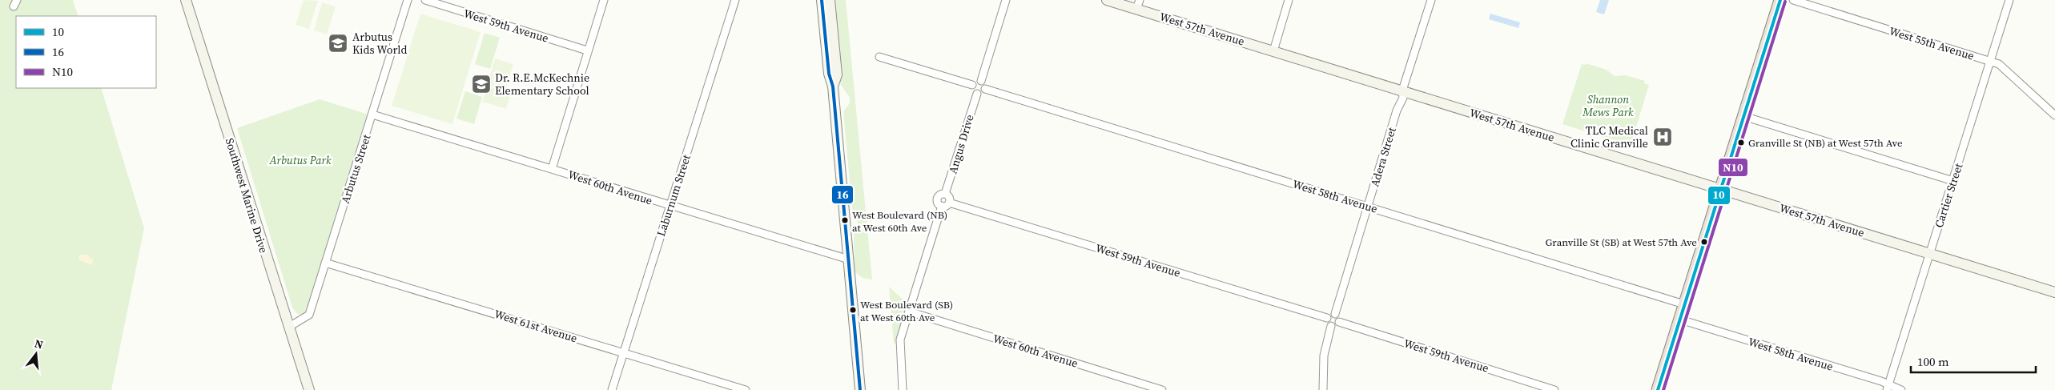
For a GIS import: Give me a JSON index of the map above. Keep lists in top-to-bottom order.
{
  "streets": {
    "street": [
      "West 59th Avenue",
      "West 57th Avenue",
      "West 55th Avenue",
      "Angus Drive",
      "Adera Street",
      "Arbutus Street",
      "West 60th Avenue",
      "Southwest Marine Drive",
      "Laburnum Street",
      "Cartier Street",
      "West 58th Avenue",
      "West 61st Avenue"
    ]
  },
  "crossings": [
    ["West 59th Avenue", "Angus Drive"],
    ["West 59th Avenue", "Adera Street"],
    ["West 57th Avenue", "Adera Street"],
    ["West 57th Avenue", "Cartier Street"],
    ["West 55th Avenue", "Cartier Street"],
    ["Angus Drive", "West 58th Avenue"],
    ["Adera Street", "West 58th Avenue"],
    ["Arbutus Street", "West 60th Avenue"],
    ["Arbutus Street", "Southwest Marine Drive"],
    ["Arbutus Street", "West 61st Avenue"],
    ["West 60th Avenue", "Laburnum Street"],
    ["Laburnum Street", "West 61st Avenue"],
    ["Cartier Street", "West 58th Avenue"]
  ],
  "parks": ["Shannon Mews Park", "Arbutus Park"],
  "places": {
    "school or university": ["Arbutus Kids World", "Dr. R.E.McKechnie Elementary School"],
    "hospital": ["TLC Medical Clinic Granville"],
    "other": [
      "Granville St (NB) at West 57th Ave",
      "West Boulevard (NB) at West 60th Ave",
      "Granville St (SB) at West 57th Ave",
      "West Boulevard (SB) at West 60th Ave"
    ]
  },
  "lines": ["transit line 10", "transit line 16", "transit line N10"],
  "legend": ["10", "16", "N10"],
  "scale_bar": "100 m",
  "north": "top"
}
